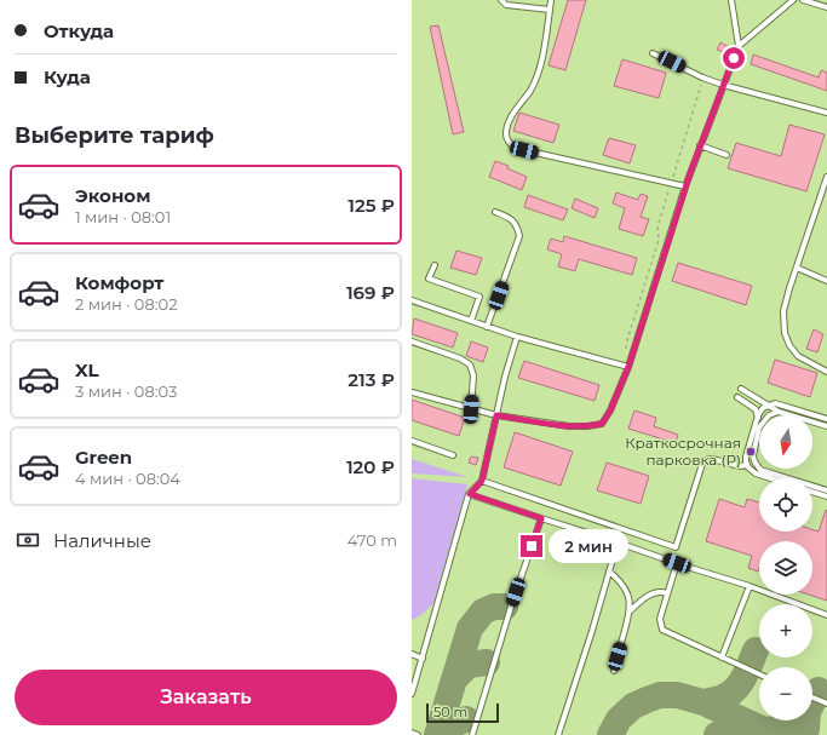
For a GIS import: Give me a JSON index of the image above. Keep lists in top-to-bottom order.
{
  "places": ["Краткосрочная парковка (P)"],
  "scale_bar": "50 m",
  "north": "bottom",
  "page": {
    "banner": ["Откуда", "Куда"],
    "heading": "Выберите тариф",
    "list": [
      {
        "name": "Эконом",
        "note": "1 мин · 08:01",
        "value": "125 ₽"
      },
      {
        "name": "Комфорт",
        "note": "2 мин · 08:02",
        "value": "169 ₽"
      },
      {
        "name": "XL",
        "note": "3 мин · 08:03",
        "value": "213 ₽"
      },
      {
        "name": "Green",
        "note": "4 мин · 08:04",
        "value": "120 ₽"
      }
    ],
    "map_buttons": ["+", "−"],
    "pay": ["Наличные", "470 m"],
    "bubble": "2 мин",
    "buttons": "Заказать",
    "scale": "50 m"
  }
}
